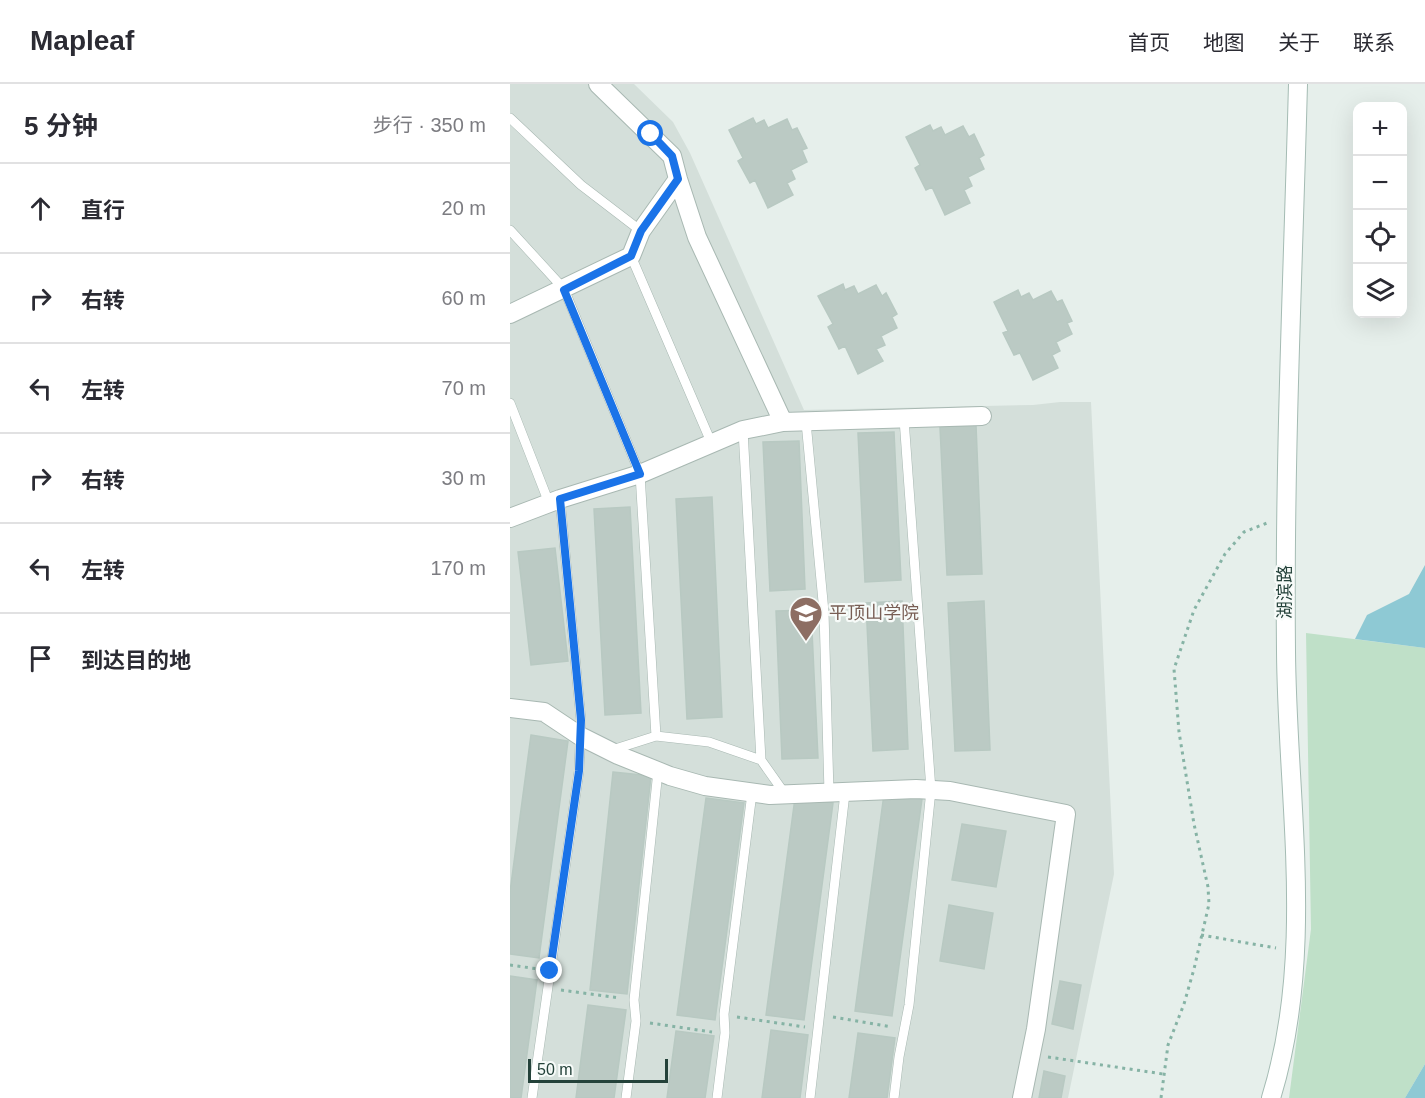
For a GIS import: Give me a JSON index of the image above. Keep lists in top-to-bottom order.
{
  "streets": {
    "street": ["湖滨路"]
  },
  "places": {
    "school or university": ["平顶山学院"]
  },
  "scale_bar": "50 m",
  "page": {
    "header": "Mapleaf",
    "nav": [
      "首页",
      "地图",
      "关于",
      "联系"
    ],
    "heading": ["5 分钟", "步行 · 350 m"],
    "map_buttons": ["+", "−"],
    "list": [
      ["直行", "20 m"],
      ["右转", "60 m"],
      ["左转", "70 m"],
      ["右转", "30 m"],
      ["左转", "170 m"],
      "到达目的地"
    ],
    "scale": "50 m"
  }
}
